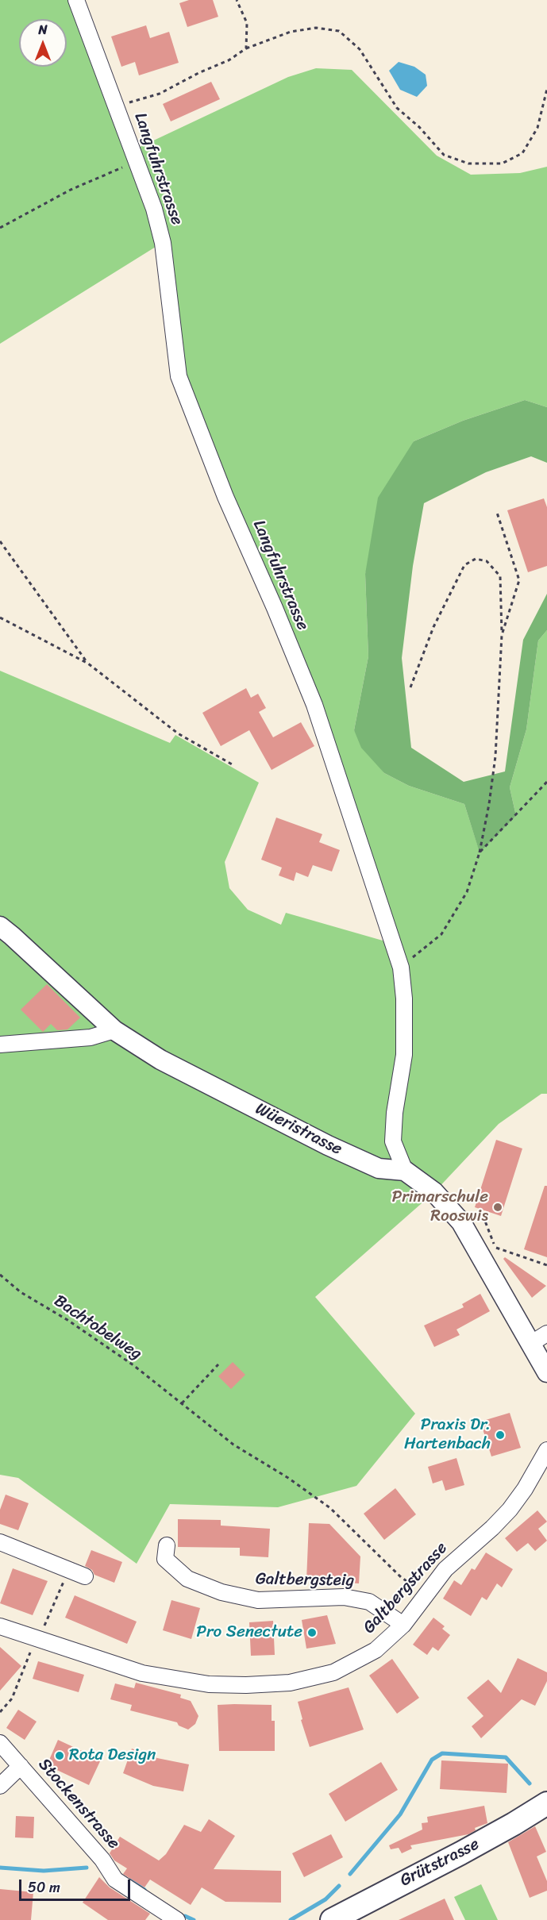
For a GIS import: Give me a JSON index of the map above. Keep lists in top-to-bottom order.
{
  "streets": {
    "main road": ["Grütstrasse"],
    "street": [
      "Langfuhrstrasse",
      "Wüeristrasse",
      "Galtbergsteig",
      "Galtbergstrasse",
      "Stockenstrasse"
    ],
    "path": ["Bachtobelweg"]
  },
  "crossings": [
    ["Langfuhrstrasse", "Wüeristrasse"],
    ["Galtbergsteig", "Galtbergstrasse"]
  ],
  "places": [
    "Primarschule Rooswis",
    "Praxis Dr. Hartenbach",
    "Pro Senectute",
    "Rota Design"
  ],
  "scale_bar": "50 m",
  "north": "top"
}
